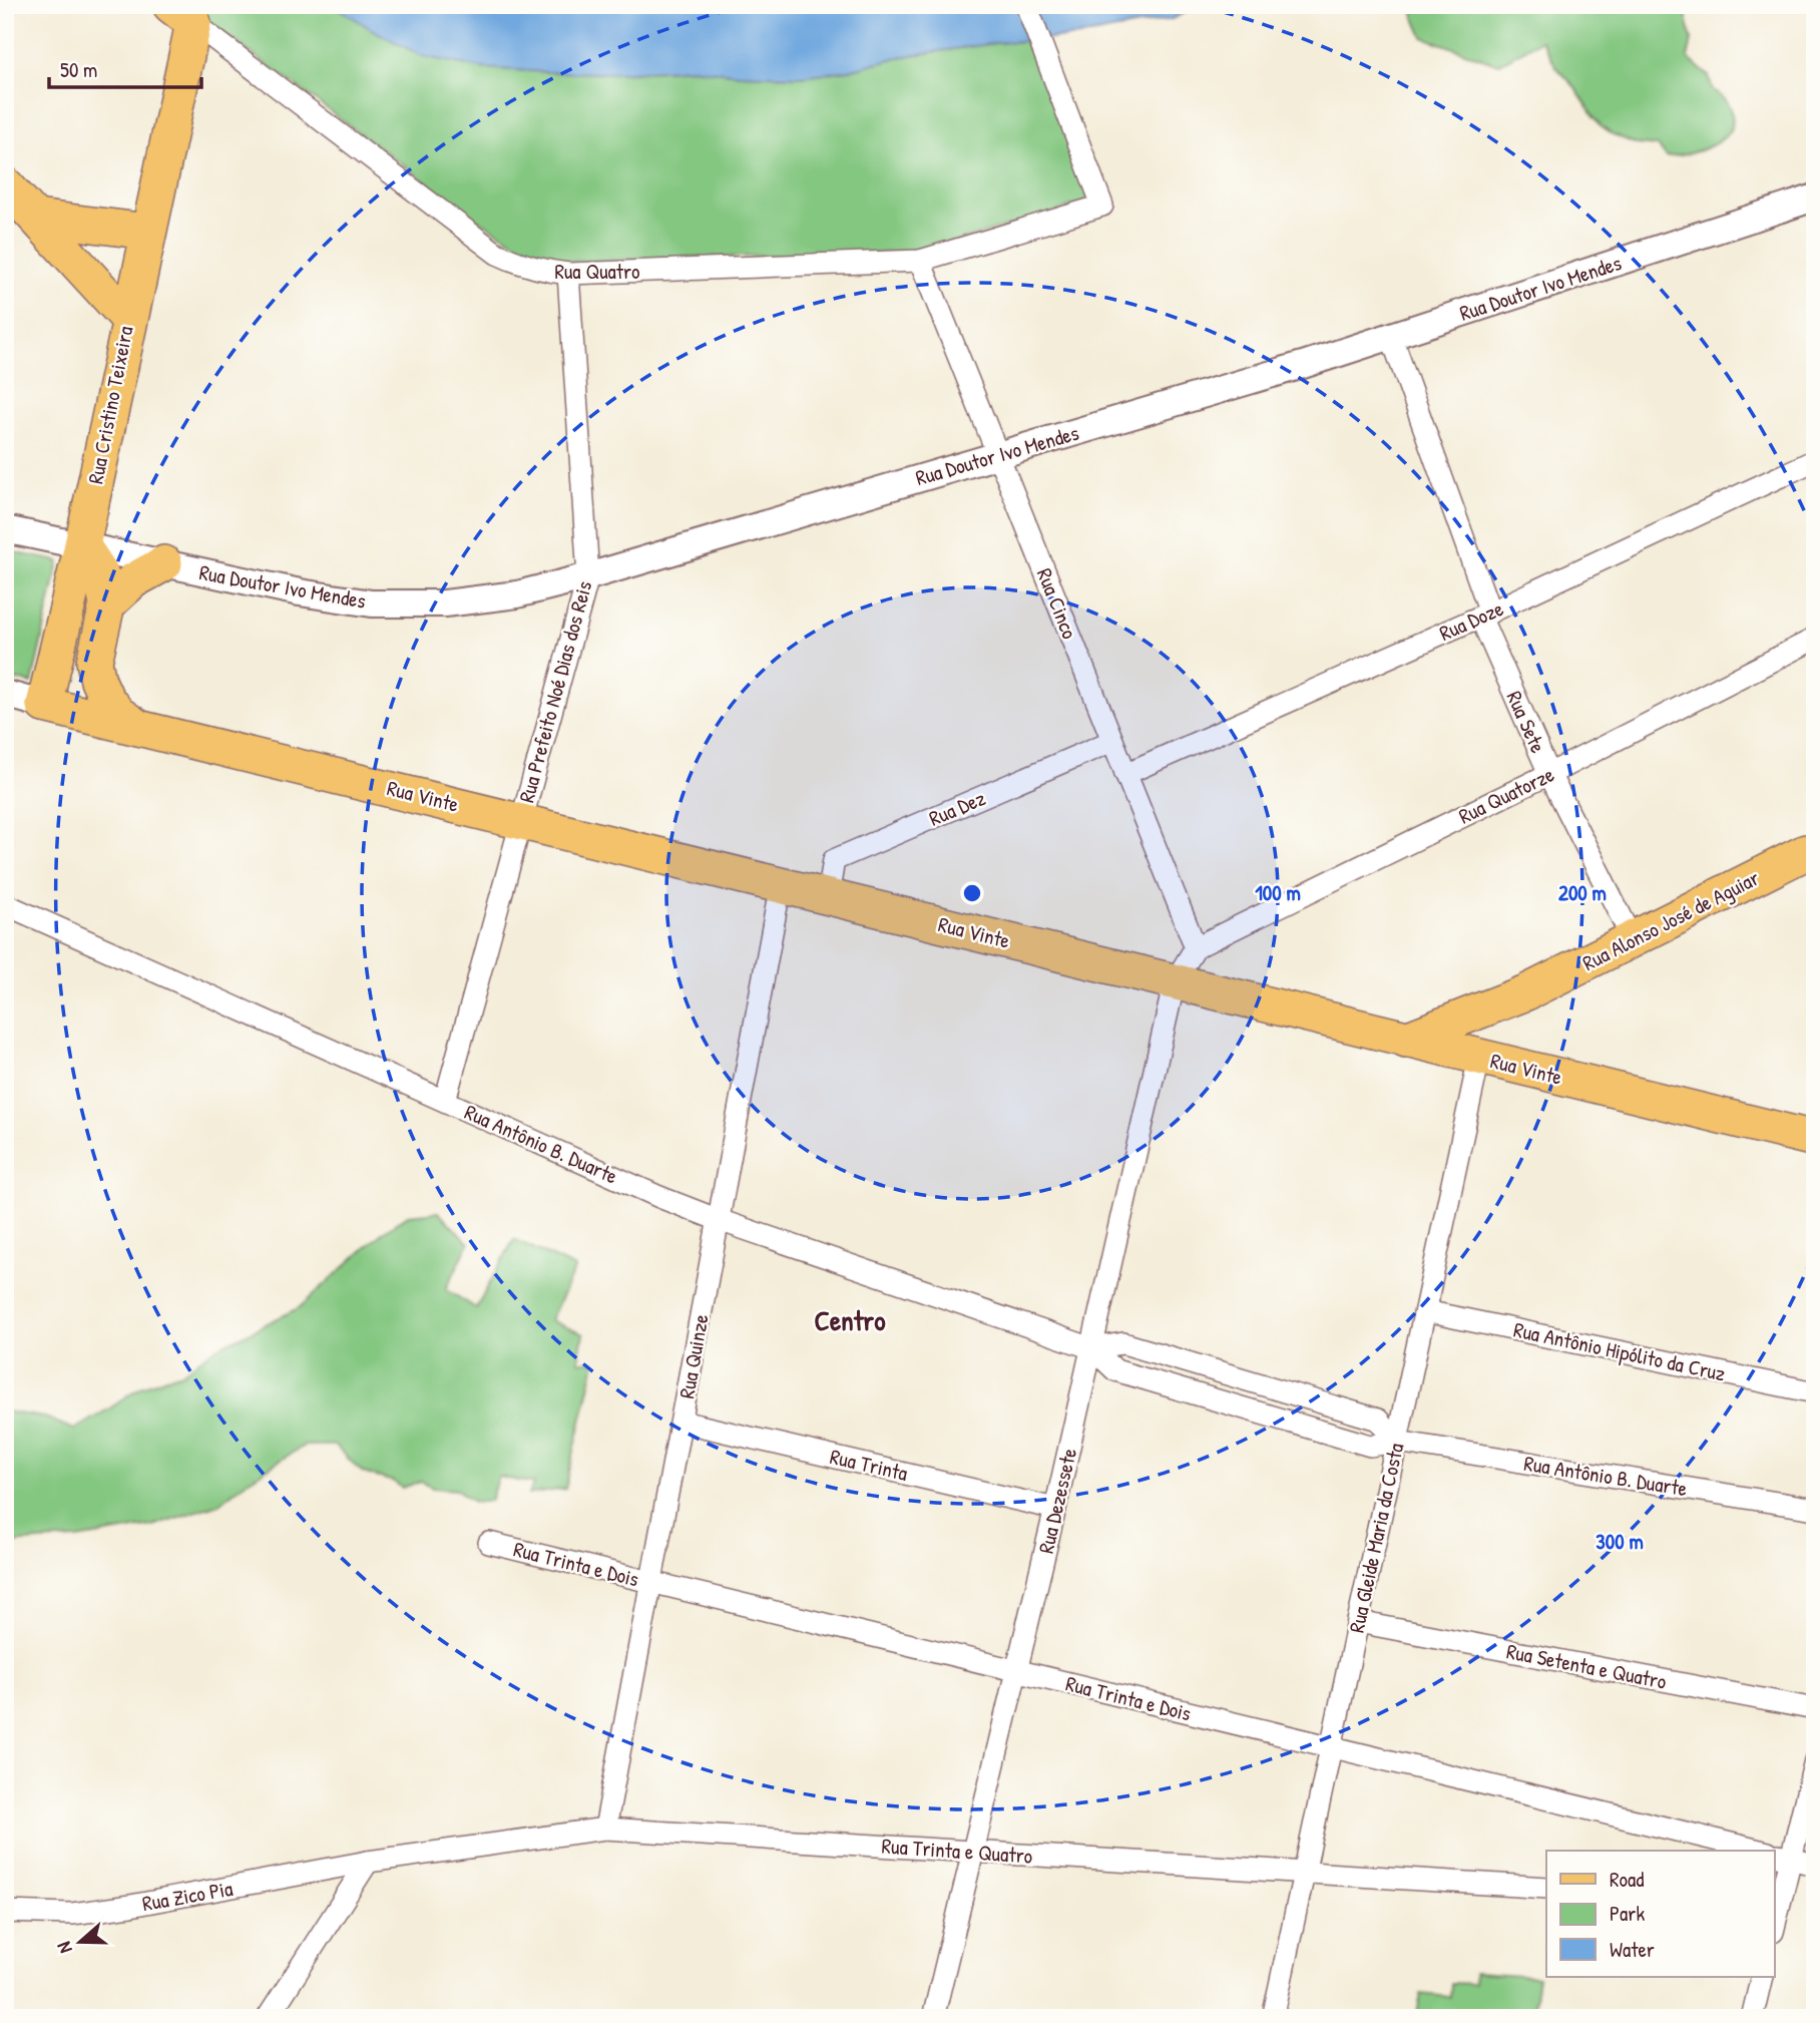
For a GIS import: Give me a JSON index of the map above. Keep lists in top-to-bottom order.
{
  "streets": {
    "main road": ["Rua Cristino Teixeira", "Rua Vinte", "Rua Alonso José de Aguiar"],
    "street": [
      "Rua Quatro",
      "Rua Doutor Ivo Mendes",
      "Rua Cinco",
      "Rua Doze",
      "Rua Prefeito Noé Dias dos Reis",
      "Rua Sete",
      "Rua Quatorze",
      "Rua Dez",
      "Rua Antônio B. Duarte",
      "Rua Antônio Hipólito da Cruz",
      "Rua Quinze",
      "Rua Trinta",
      "Rua Dezessete",
      "Rua Gleide Maria da Costa",
      "Rua Trinta e Dois",
      "Rua Setenta e Quatro",
      "Rua Trinta e Quatro",
      "Rua Zico Pia"
    ]
  },
  "crossings": [
    ["Rua Quatro", "Rua Cinco"],
    ["Rua Quatro", "Rua Prefeito Noé Dias dos Reis"],
    ["Rua Doutor Ivo Mendes", "Rua Cristino Teixeira"],
    ["Rua Doutor Ivo Mendes", "Rua Cinco"],
    ["Rua Doutor Ivo Mendes", "Rua Prefeito Noé Dias dos Reis"],
    ["Rua Doutor Ivo Mendes", "Rua Sete"],
    ["Rua Cristino Teixeira", "Rua Vinte"],
    ["Rua Cinco", "Rua Doze"],
    ["Rua Cinco", "Rua Quatorze"],
    ["Rua Cinco", "Rua Dez"],
    ["Rua Cinco", "Rua Dezessete"],
    ["Rua Doze", "Rua Sete"],
    ["Rua Prefeito Noé Dias dos Reis", "Rua Vinte"],
    ["Rua Prefeito Noé Dias dos Reis", "Rua Antônio B. Duarte"],
    ["Rua Sete", "Rua Quatorze"],
    ["Rua Sete", "Rua Alonso José de Aguiar"],
    ["Rua Quatorze", "Rua Dezessete"],
    ["Rua Vinte", "Rua Dez"],
    ["Rua Vinte", "Rua Quinze"],
    ["Rua Vinte", "Rua Dezessete"],
    ["Rua Vinte", "Rua Gleide Maria da Costa"],
    ["Rua Antônio B. Duarte", "Rua Quinze"],
    ["Rua Antônio B. Duarte", "Rua Dezessete"],
    ["Rua Antônio B. Duarte", "Rua Gleide Maria da Costa"],
    ["Rua Antônio Hipólito da Cruz", "Rua Gleide Maria da Costa"],
    ["Rua Quinze", "Rua Trinta"],
    ["Rua Quinze", "Rua Trinta e Dois"],
    ["Rua Quinze", "Rua Trinta e Quatro"],
    ["Rua Trinta", "Rua Dezessete"],
    ["Rua Dezessete", "Rua Trinta e Dois"],
    ["Rua Dezessete", "Rua Trinta e Quatro"],
    ["Rua Gleide Maria da Costa", "Rua Trinta e Dois"],
    ["Rua Gleide Maria da Costa", "Rua Setenta e Quatro"],
    ["Rua Gleide Maria da Costa", "Rua Trinta e Quatro"],
    ["Rua Trinta e Quatro", "Rua Zico Pia"]
  ],
  "districts": ["Centro"],
  "legend": ["Road", "Park", "Water"],
  "scale_bar": "50 m",
  "north": "left",
  "rings": ["100 m", "200 m", "300 m"]
}
